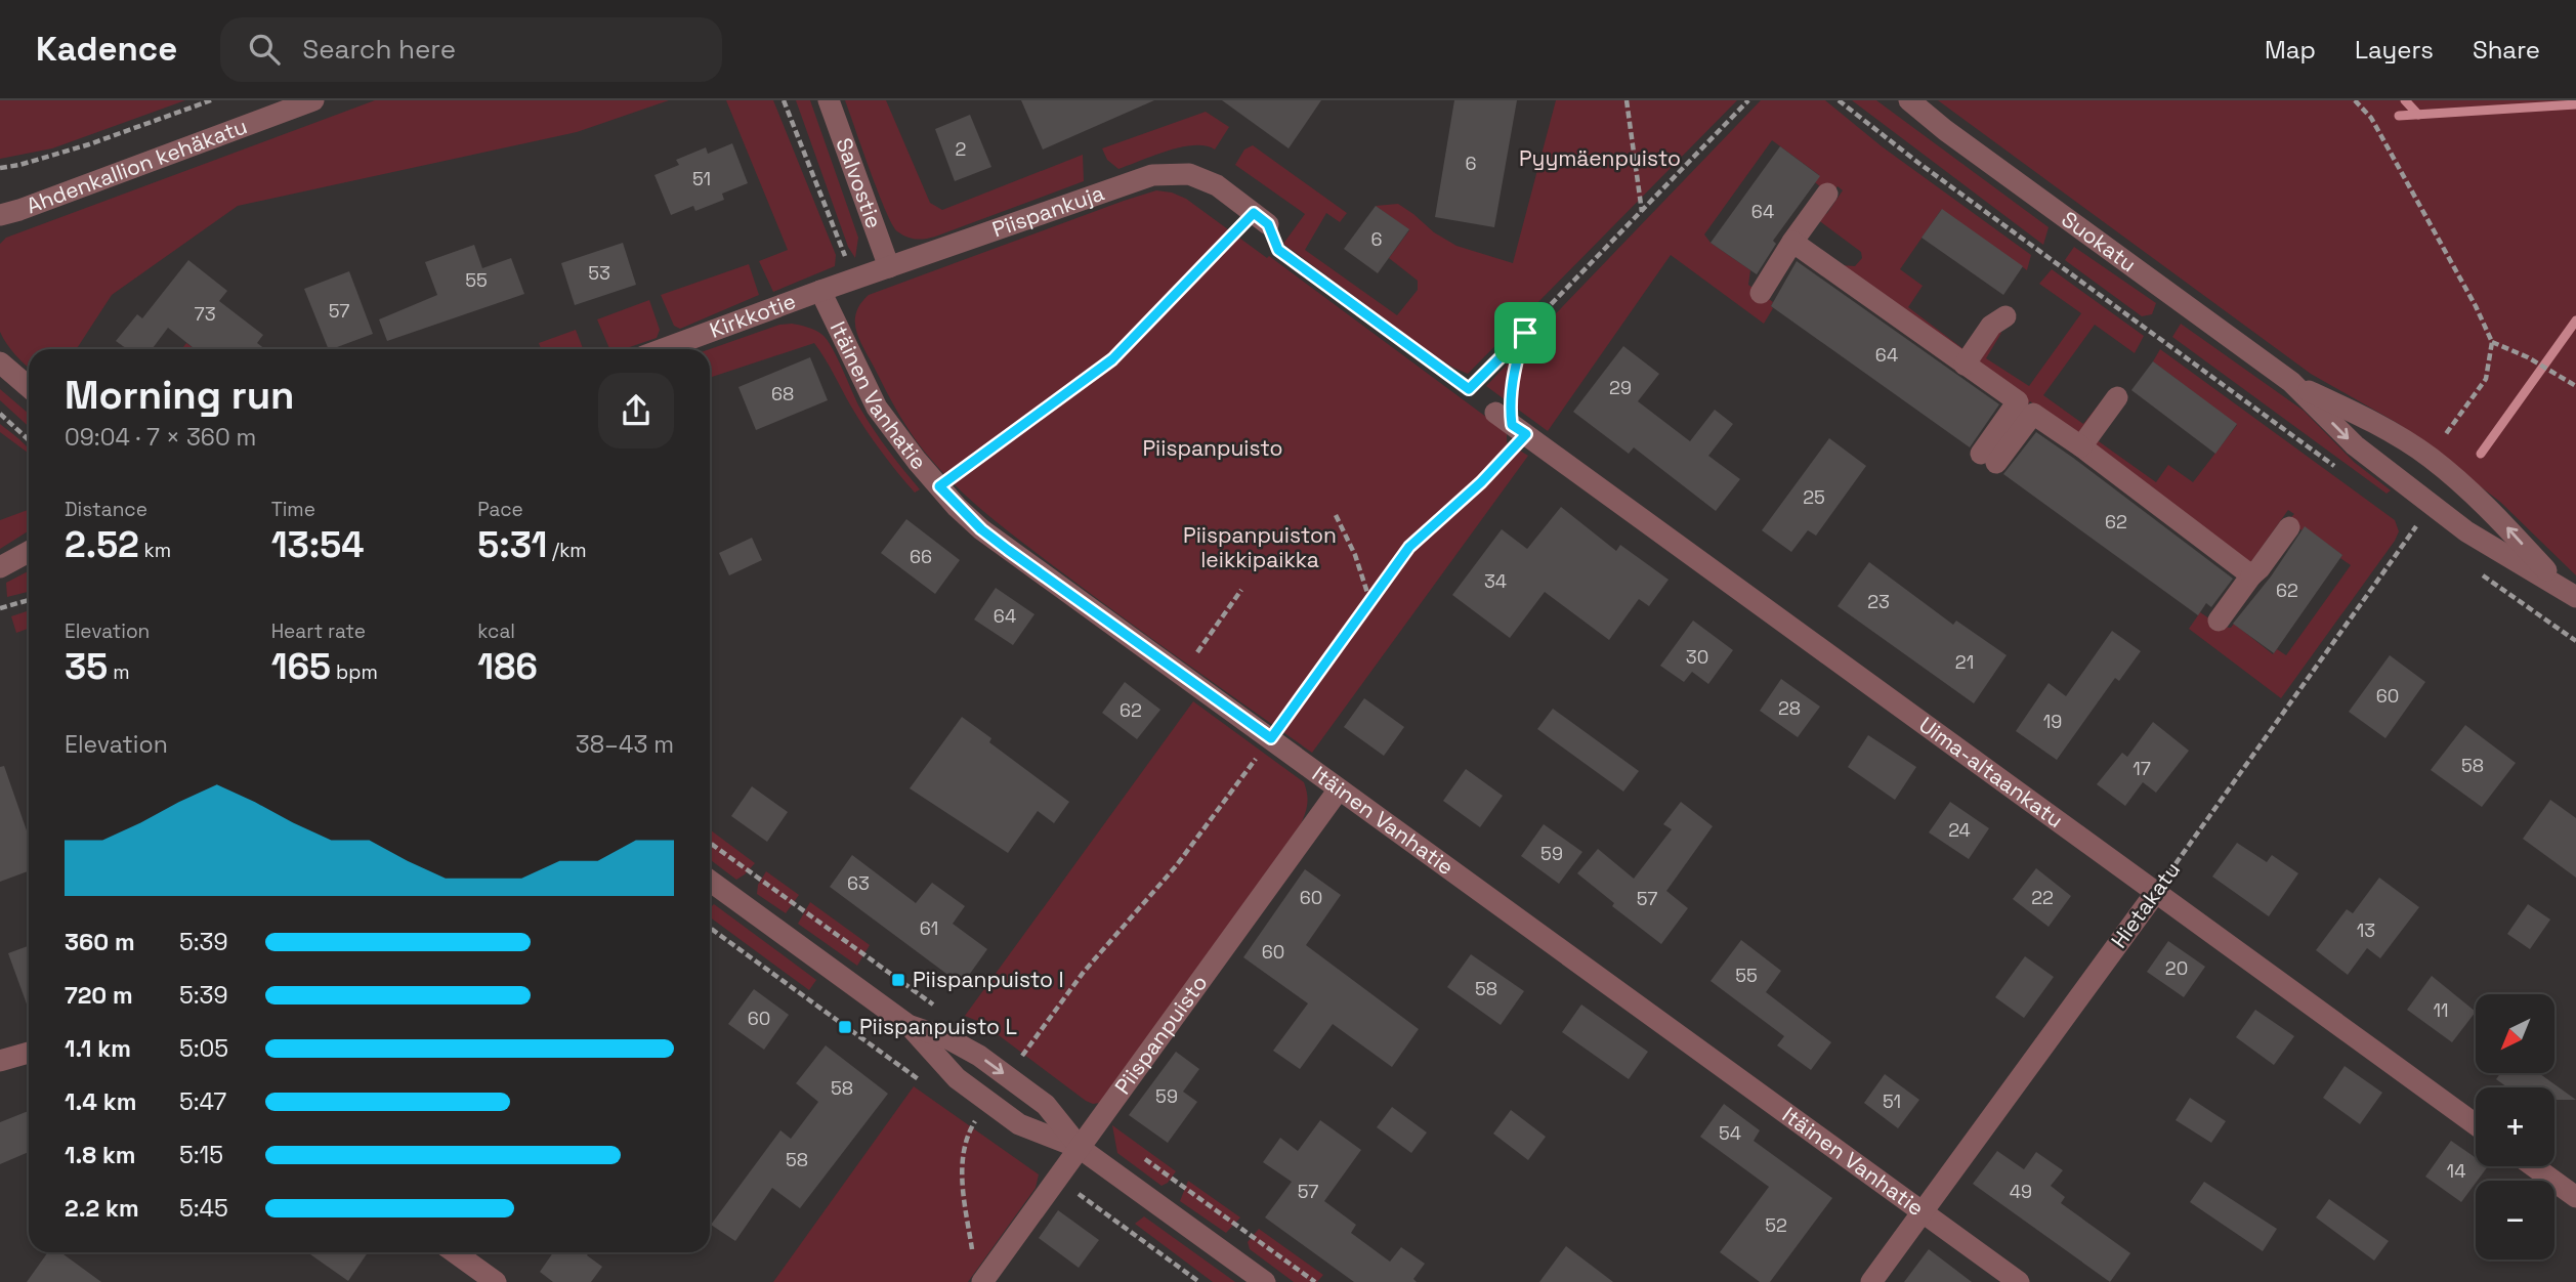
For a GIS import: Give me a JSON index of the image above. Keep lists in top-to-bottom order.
{
  "streets": {
    "street": [
      "Ahdenkallion kehäkatu",
      "Salvostie",
      "Piispankuja",
      "Suokatu",
      "Kirkkotie",
      "Itäinen Vanhatie",
      "Uima-altaankatu",
      "Hietakatu",
      "Piispanpuisto"
    ]
  },
  "crossings": [
    ["Salvostie", "Piispankuja"],
    ["Piispankuja", "Kirkkotie"],
    ["Piispankuja", "Itäinen Vanhatie"],
    ["Kirkkotie", "Itäinen Vanhatie"],
    ["Itäinen Vanhatie", "Hietakatu"],
    ["Itäinen Vanhatie", "Piispanpuisto"],
    ["Uima-altaankatu", "Hietakatu"]
  ],
  "parks": ["Pyymäenpuisto", "Piispanpuisto", "Piispanpuiston leikkipaikka"],
  "places": {
    "transit": ["Piispanpuisto I", "Piispanpuisto L"]
  },
  "house_numbers": [
    "2",
    "6",
    "51",
    "64",
    "6",
    "53",
    "55",
    "57",
    "73",
    "64",
    "29",
    "68",
    "25",
    "62",
    "66",
    "34",
    "62",
    "23",
    "64",
    "30",
    "21",
    "60",
    "28",
    "62",
    "19",
    "58",
    "17",
    "24",
    "59",
    "63",
    "60",
    "22",
    "57",
    "61",
    "13",
    "60",
    "20",
    "55",
    "58",
    "11",
    "60",
    "58",
    "59",
    "51",
    "54",
    "58",
    "14",
    "57",
    "49",
    "52"
  ],
  "north": "bottom left",
  "page": {
    "header": "Kadence",
    "search": "Search here",
    "nav": ["Map", "Layers", "Share"],
    "heading": ["Morning run", "09:04 · 7 × 360 m"],
    "stats": [
      ["Distance", "2.52 km"],
      ["Time", "13:54"],
      ["Pace", "5:31 /km"],
      ["Elevation", "35 m"],
      ["Heart rate", "165 bpm"],
      ["kcal", "186"]
    ],
    "chart": ["Elevation", "38–43 m"],
    "list": [
      {
        "name": "360 m",
        "note": "5:39"
      },
      {
        "name": "720 m",
        "note": "5:39"
      },
      {
        "name": "1.1 km",
        "note": "5:05"
      },
      {
        "name": "1.4 km",
        "note": "5:47"
      },
      {
        "name": "1.8 km",
        "note": "5:15"
      },
      {
        "name": "2.2 km",
        "note": "5:45"
      }
    ],
    "map_buttons": ["+", "−"]
  }
}
